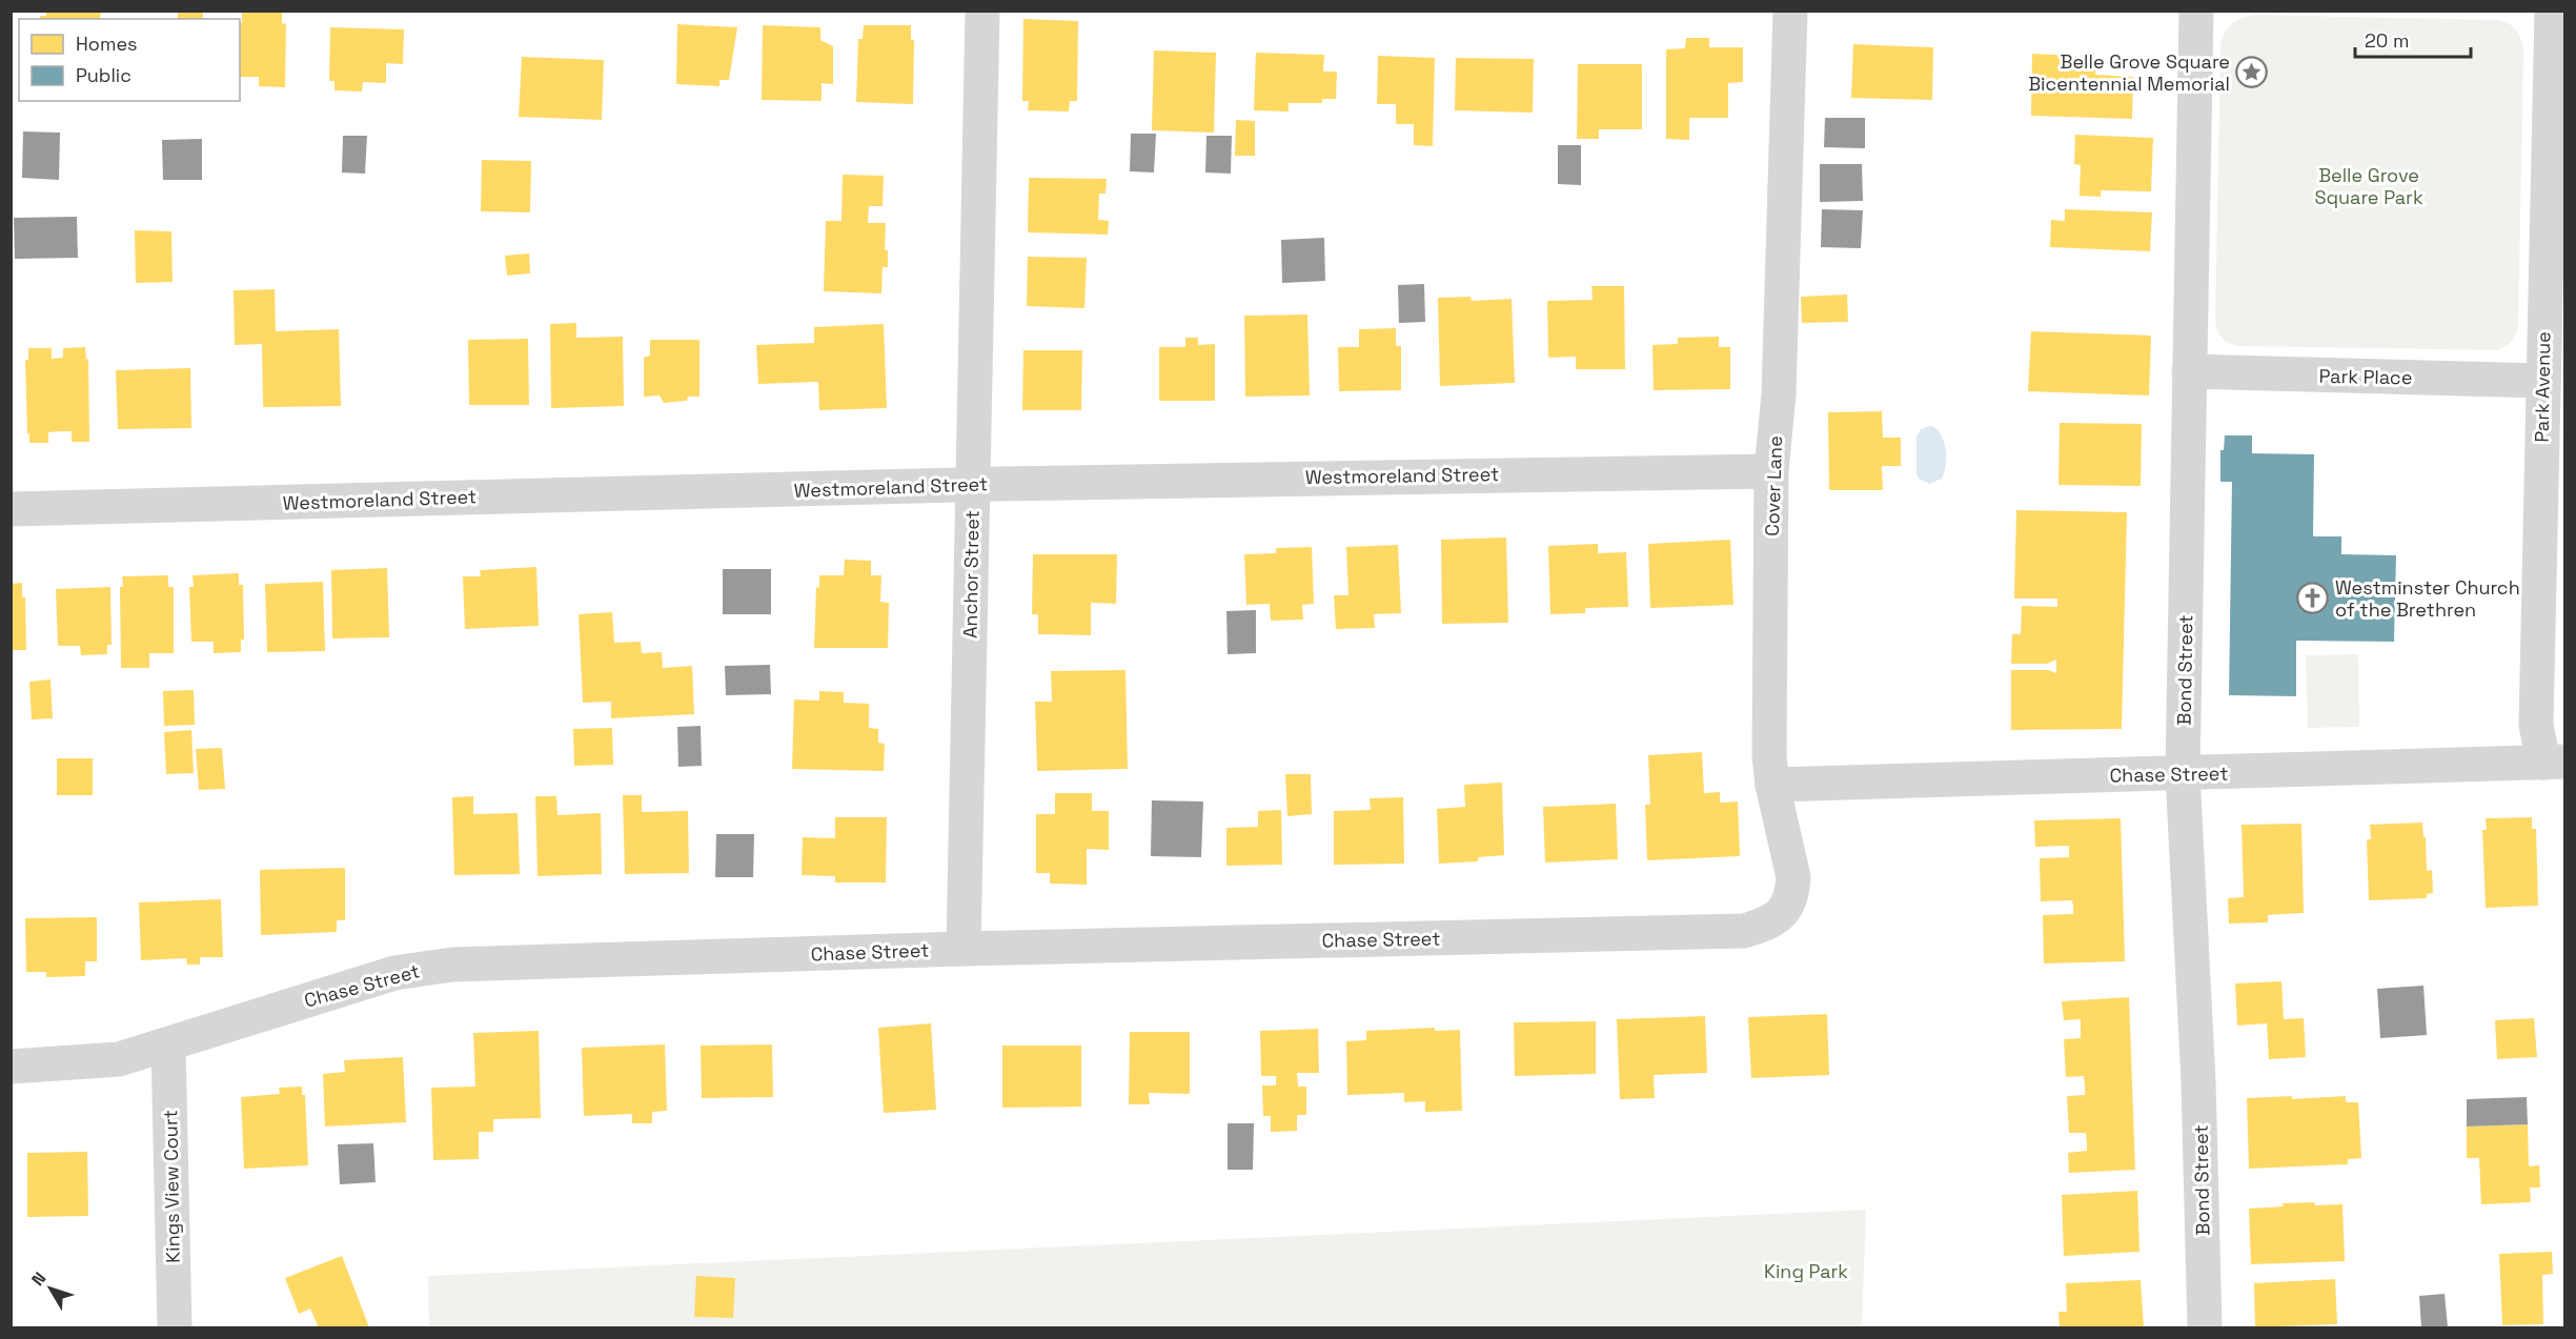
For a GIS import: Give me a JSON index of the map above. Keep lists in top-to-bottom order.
{
  "streets": {
    "street": [
      "Park Place",
      "Park Avenue",
      "Westmoreland Street",
      "Cover Lane",
      "Anchor Street",
      "Bond Street",
      "Chase Street",
      "Kings View Court"
    ]
  },
  "crossings": [
    ["Park Place", "Park Avenue"],
    ["Park Place", "Bond Street"],
    ["Park Avenue", "Chase Street"],
    ["Westmoreland Street", "Cover Lane"],
    ["Westmoreland Street", "Anchor Street"],
    ["Cover Lane", "Chase Street"],
    ["Anchor Street", "Chase Street"],
    ["Bond Street", "Chase Street"],
    ["Chase Street", "Kings View Court"]
  ],
  "parks": ["Belle Grove Square Park", "King Park"],
  "places": {
    "place": ["Belle Grove Square Bicentennial Memorial"],
    "church": ["Westminster Church of the Brethren"]
  },
  "legend": ["Homes", "Public"],
  "scale_bar": "20 m",
  "north": "top left"
}
